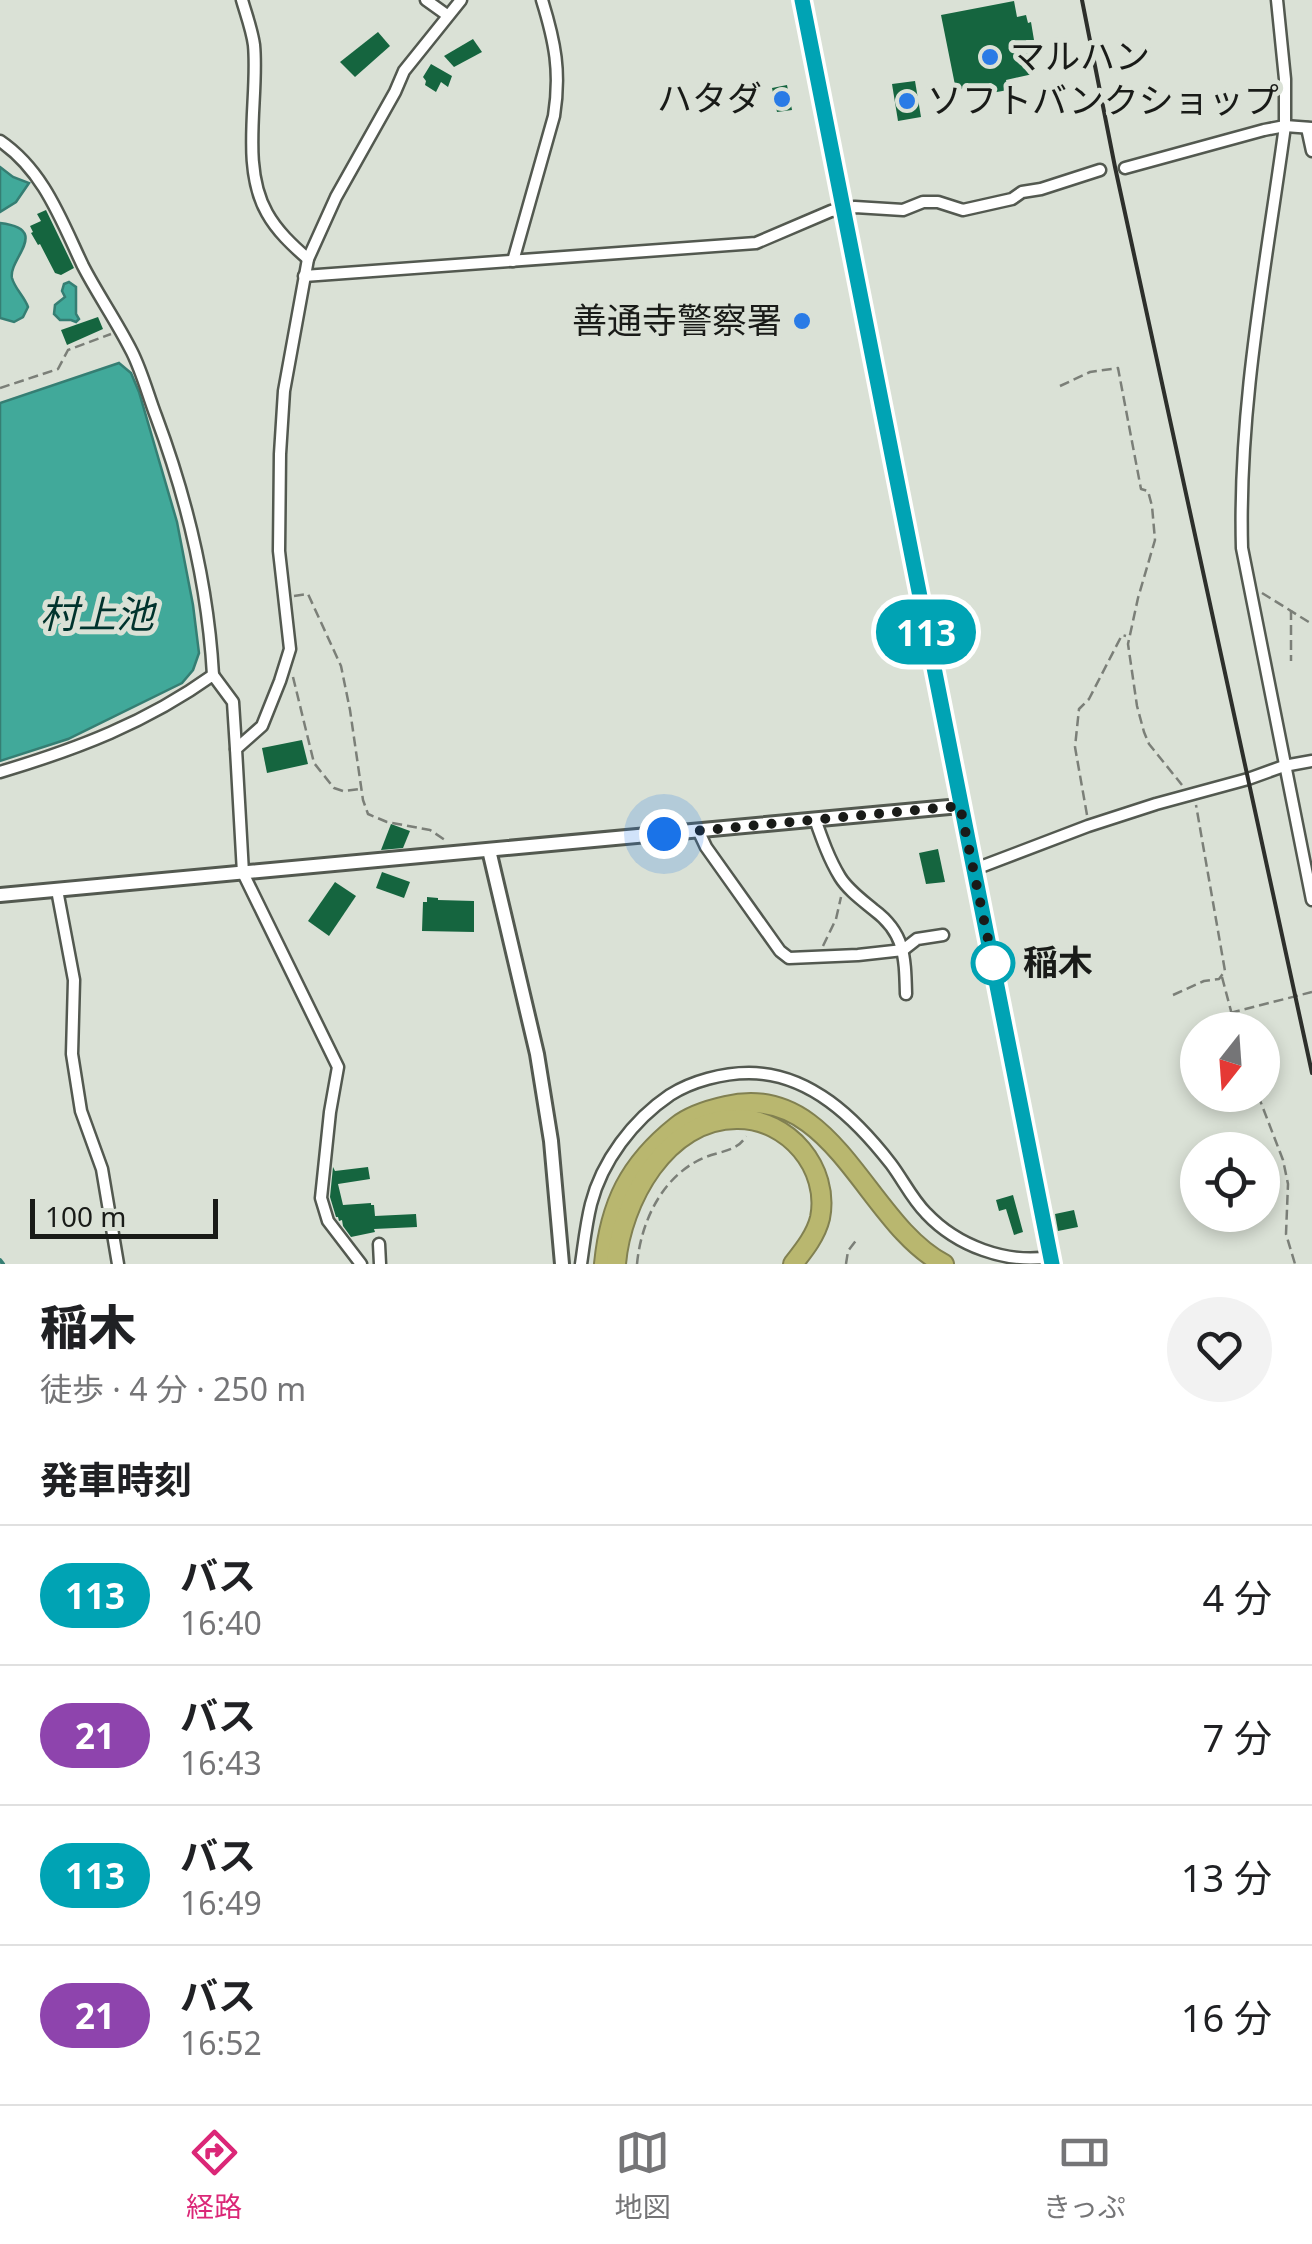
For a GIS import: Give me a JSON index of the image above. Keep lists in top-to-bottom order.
{
  "water": ["村上池"],
  "places": [
    "マルハン",
    "ハタダ",
    "ソフトバンクショップ",
    "善通寺警察署",
    "稲木"
  ],
  "lines": ["bus line 113"],
  "scale_bar": "100 m",
  "north": "bottom",
  "page": {
    "on_map": "113",
    "scale": "100 m",
    "heading": [
      ["稲木", "徒歩 · 4 分 · 250 m"],
      "発車時刻"
    ],
    "list": [
      {
        "mark": "113",
        "name": "バス",
        "note": "16:40",
        "value": "4 分"
      },
      {
        "mark": "21",
        "name": "バス",
        "note": "16:43",
        "value": "7 分"
      },
      {
        "mark": "113",
        "name": "バス",
        "note": "16:49",
        "value": "13 分"
      },
      {
        "mark": "21",
        "name": "バス",
        "note": "16:52",
        "value": "16 分"
      }
    ],
    "tabs": ["経路", "地図", "きっぷ"]
  }
}
